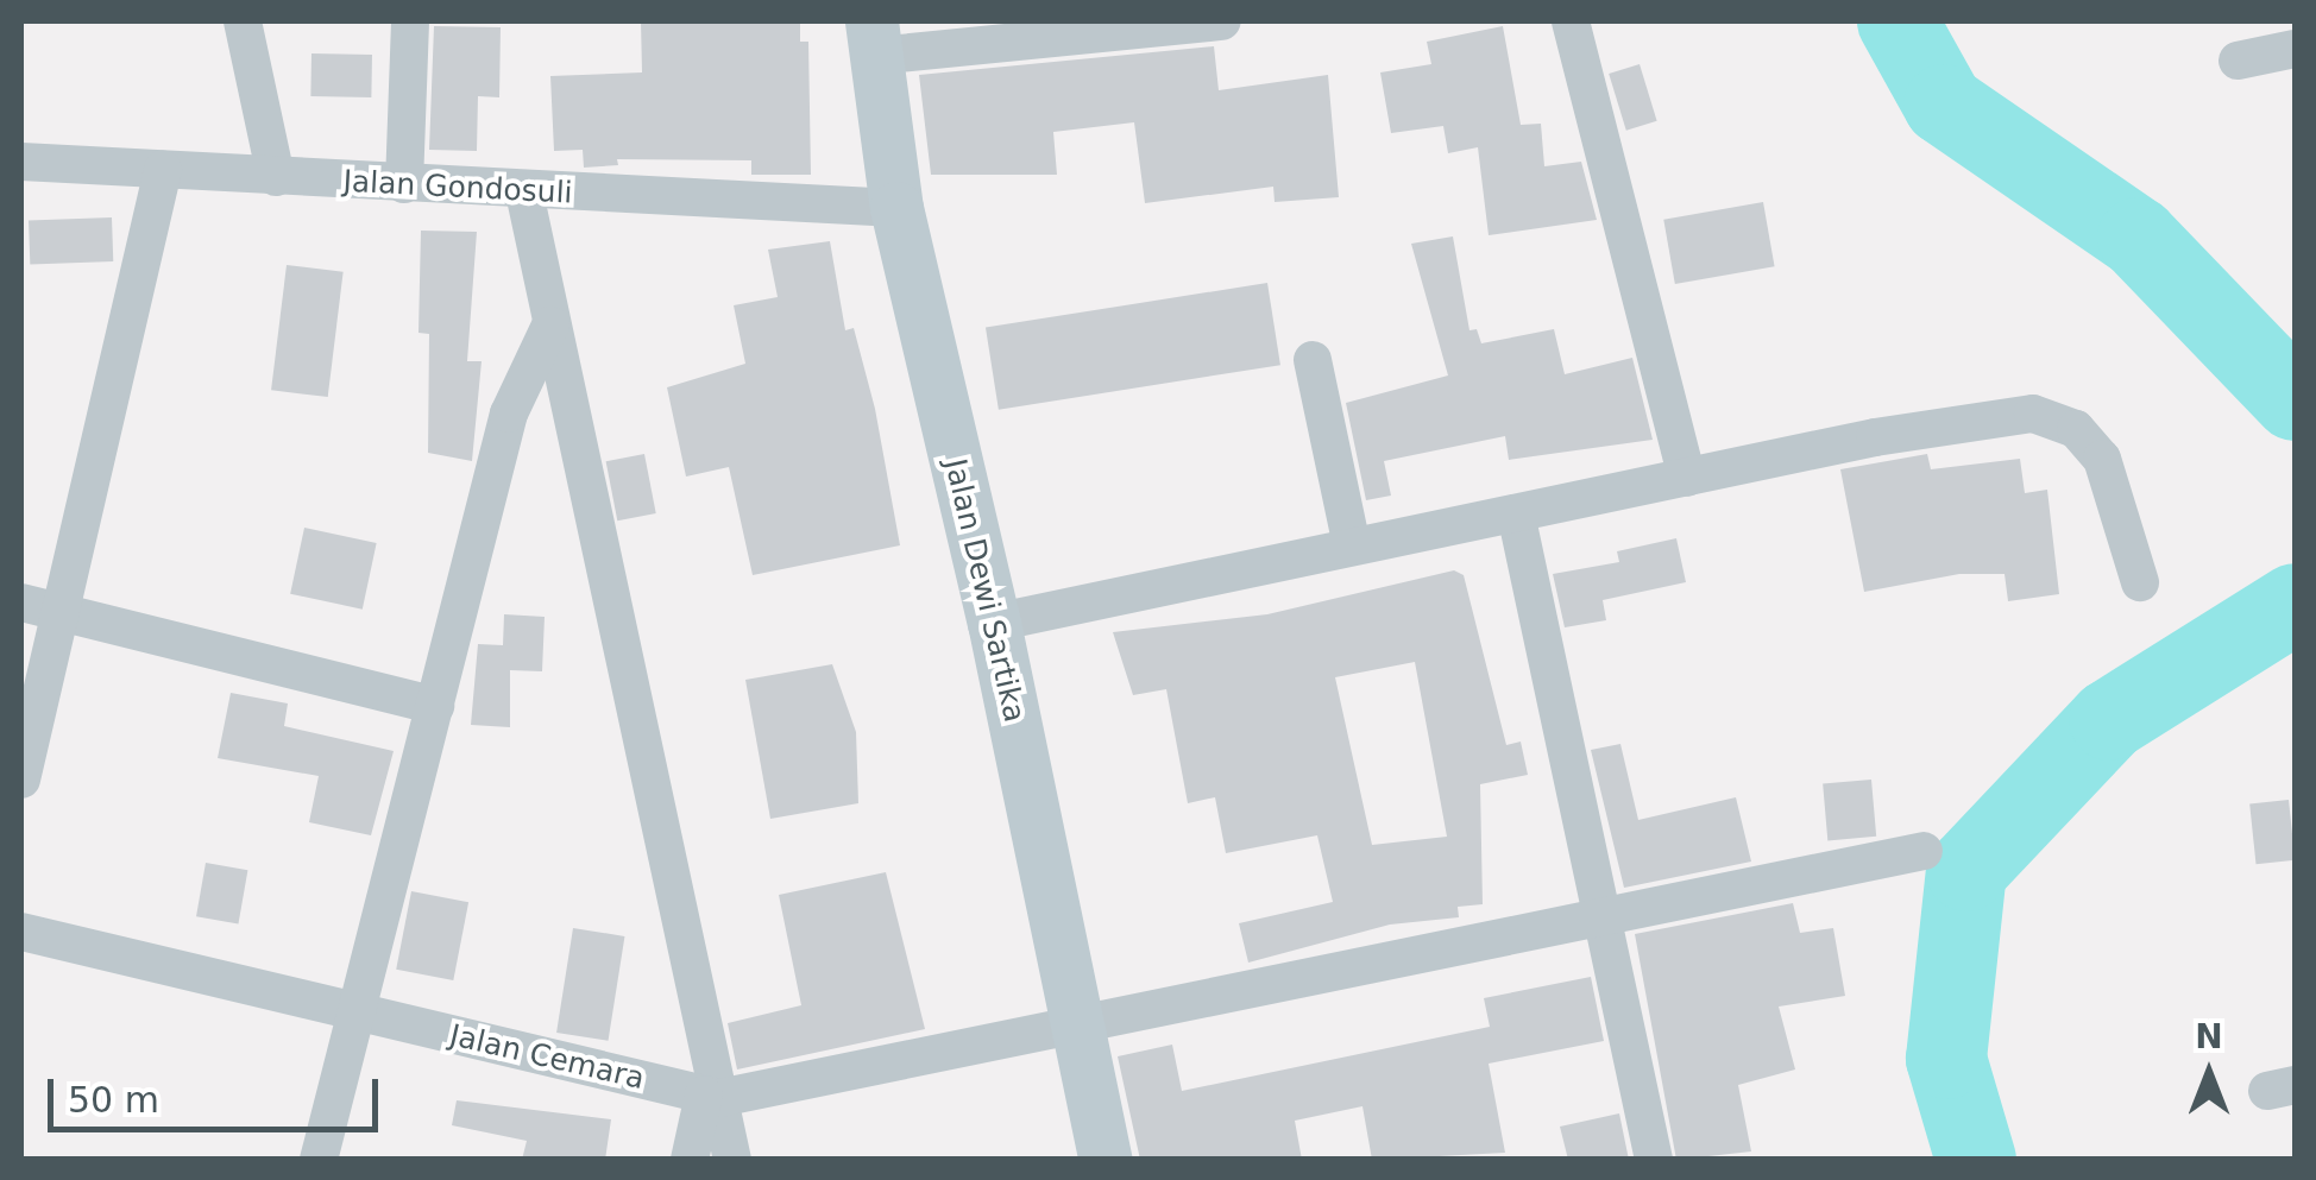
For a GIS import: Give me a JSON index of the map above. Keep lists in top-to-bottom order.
{
  "streets": {
    "main road": ["Jalan Dewi Sartika"],
    "street": ["Jalan Gondosuli", "Jalan Cemara"]
  },
  "crossings": [
    ["Jalan Gondosuli", "Jalan Dewi Sartika"],
    ["Jalan Dewi Sartika", "Jalan Cemara"]
  ],
  "scale_bar": "50 m",
  "north": "top"
}
